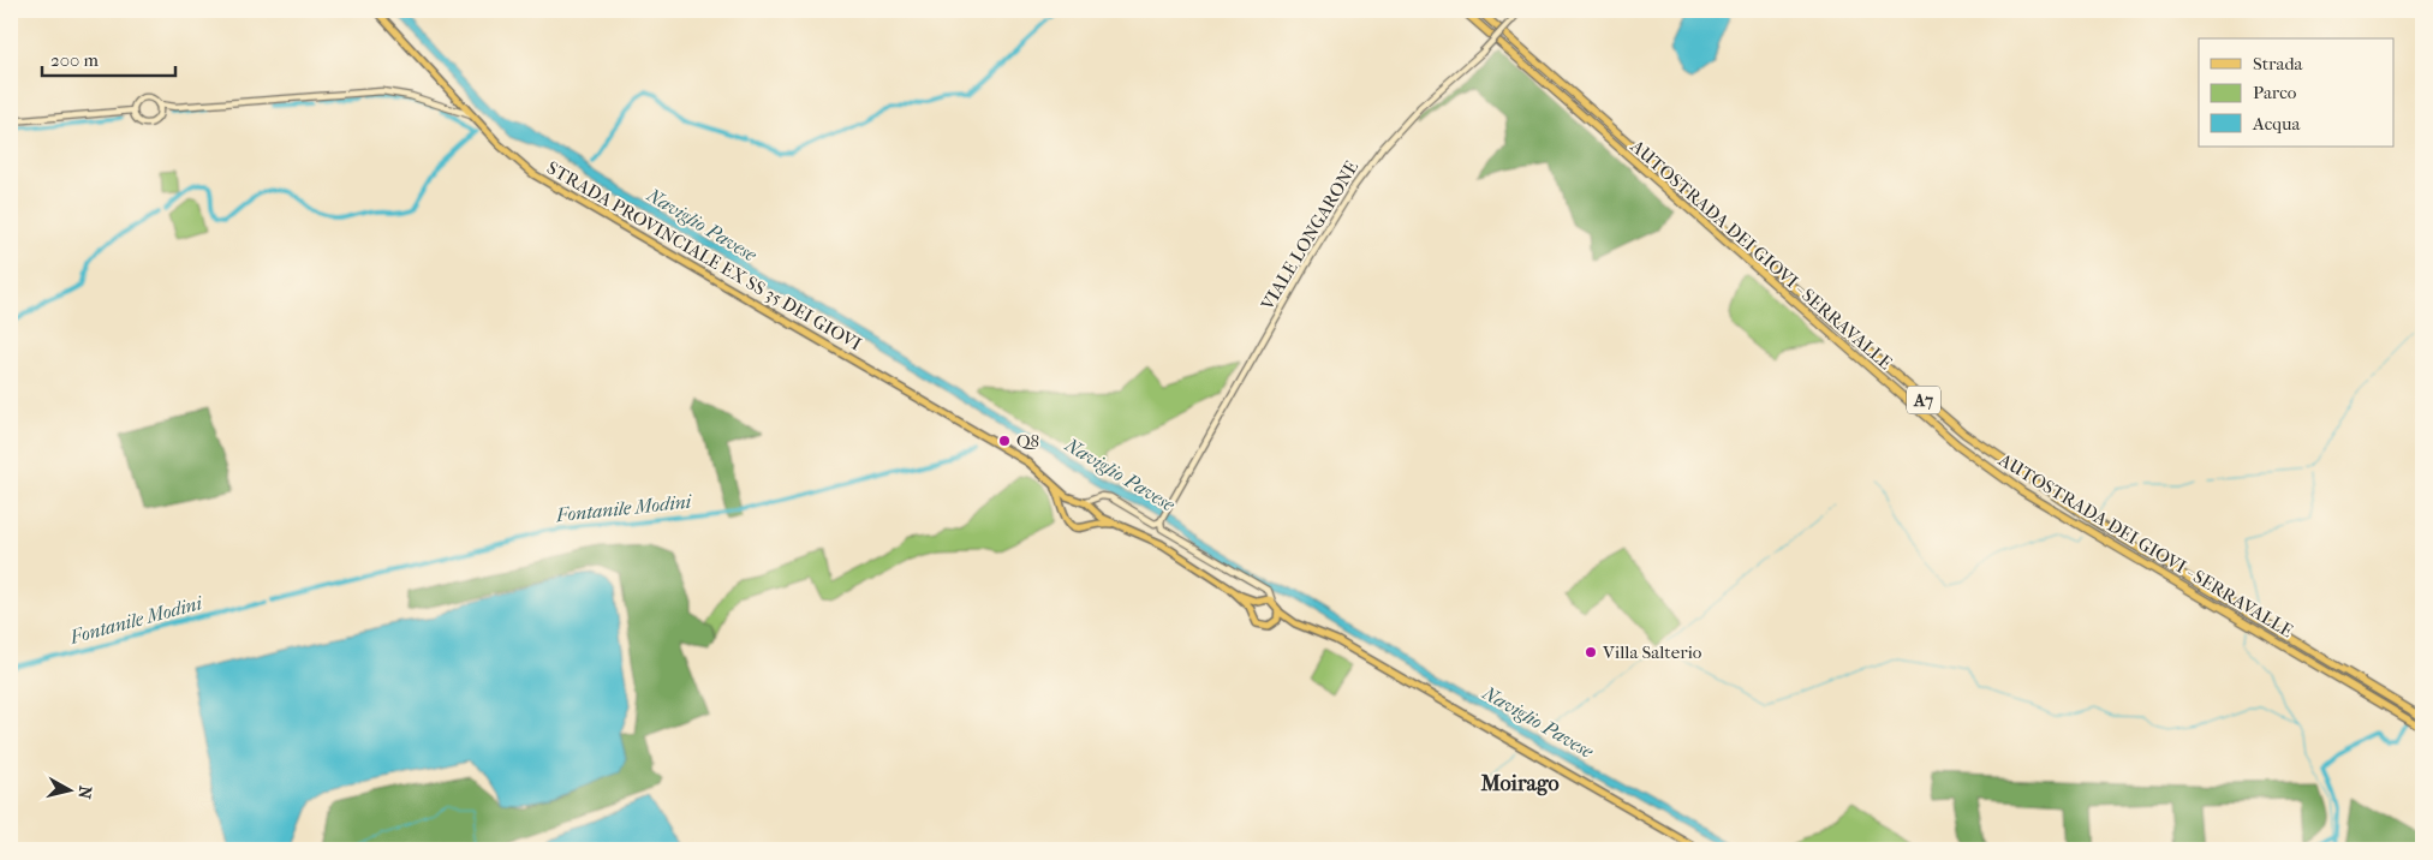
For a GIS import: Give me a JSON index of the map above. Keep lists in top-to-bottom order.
{
  "streets": {
    "highway": ["AUTOSTRADA DEI GIOVI - SERRAVALLE", "A7"],
    "main road": ["VIALE LONGARONE", "STRADA PROVINCIALE EX SS 35 DEI GIOVI"]
  },
  "districts": ["Moirago"],
  "water": ["Naviglio Pavese", "Fontanile Modini"],
  "places": ["Q8", "Villa Salterio"],
  "legend": ["Strada", "Parco", "Acqua"],
  "scale_bar": "200 m",
  "north": "right"
}
